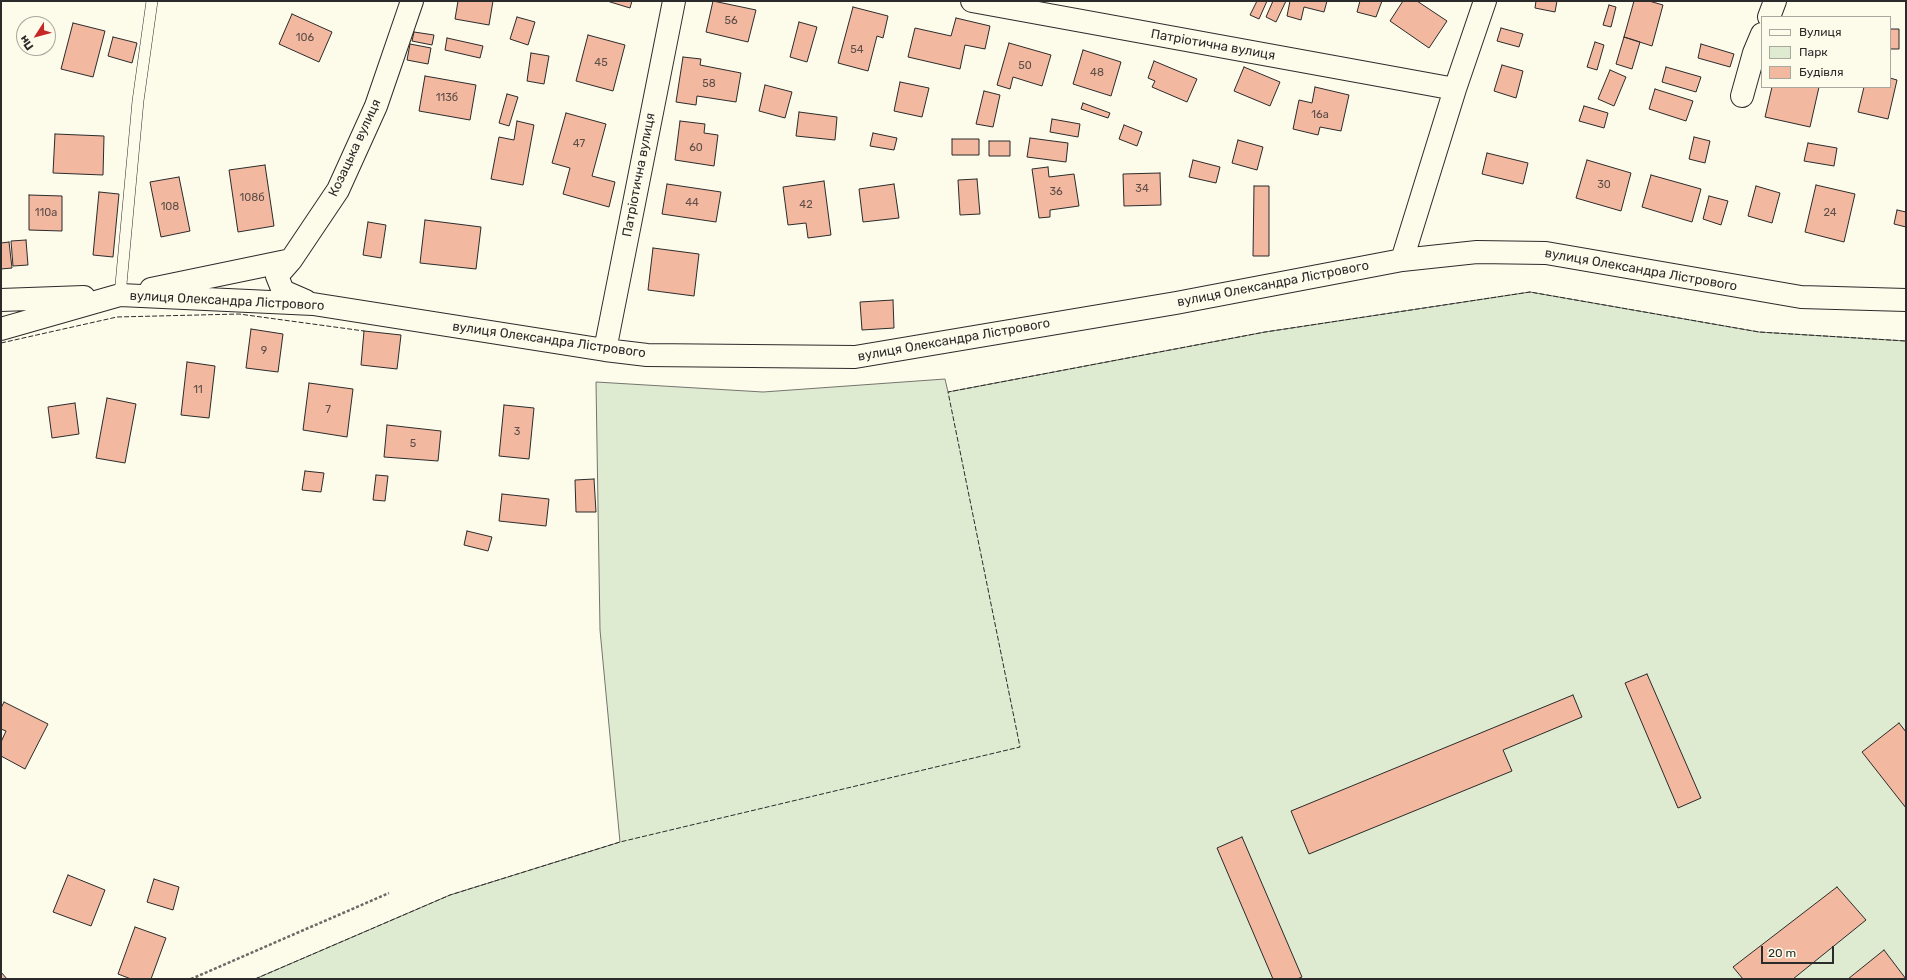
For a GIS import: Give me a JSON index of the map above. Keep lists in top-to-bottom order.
{
  "streets": {
    "street": ["Патріотична вулиця", "Козацька вулиця", "вулиця Олександра Лістрового"]
  },
  "crossings": [
    ["Патріотична вулиця", "вулиця Олександра Лістрового"],
    ["Козацька вулиця", "вулиця Олександра Лістрового"]
  ],
  "house_numbers": [
    "56",
    "106",
    "54",
    "45",
    "50",
    "48",
    "58",
    "113б",
    "16а",
    "47",
    "60",
    "30",
    "34",
    "36",
    "108б",
    "44",
    "42",
    "108",
    "110а",
    "24",
    "9",
    "11",
    "7",
    "3",
    "5"
  ],
  "legend": ["Вулиця", "Парк", "Будівля"],
  "scale_bar": "20 m",
  "north": "bottom left"
}
